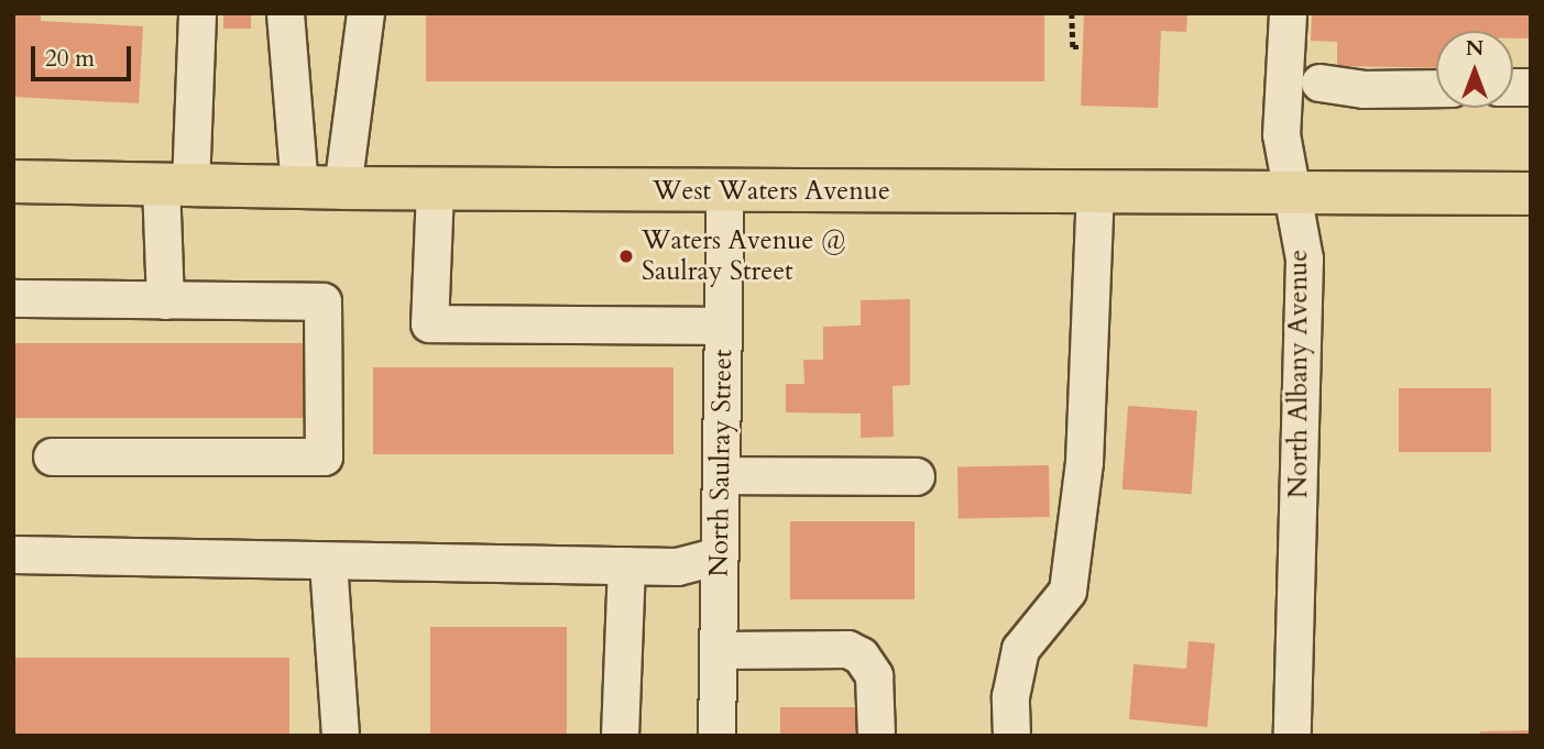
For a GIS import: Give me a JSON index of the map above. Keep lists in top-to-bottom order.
{
  "streets": {
    "main road": ["West Waters Avenue"],
    "street": ["North Albany Avenue", "North Saulray Street"]
  },
  "crossings": [
    ["West Waters Avenue", "North Albany Avenue"],
    ["West Waters Avenue", "North Saulray Street"]
  ],
  "places": ["Waters Avenue @ Saulray Street"],
  "scale_bar": "20 m",
  "north": "top"
}
